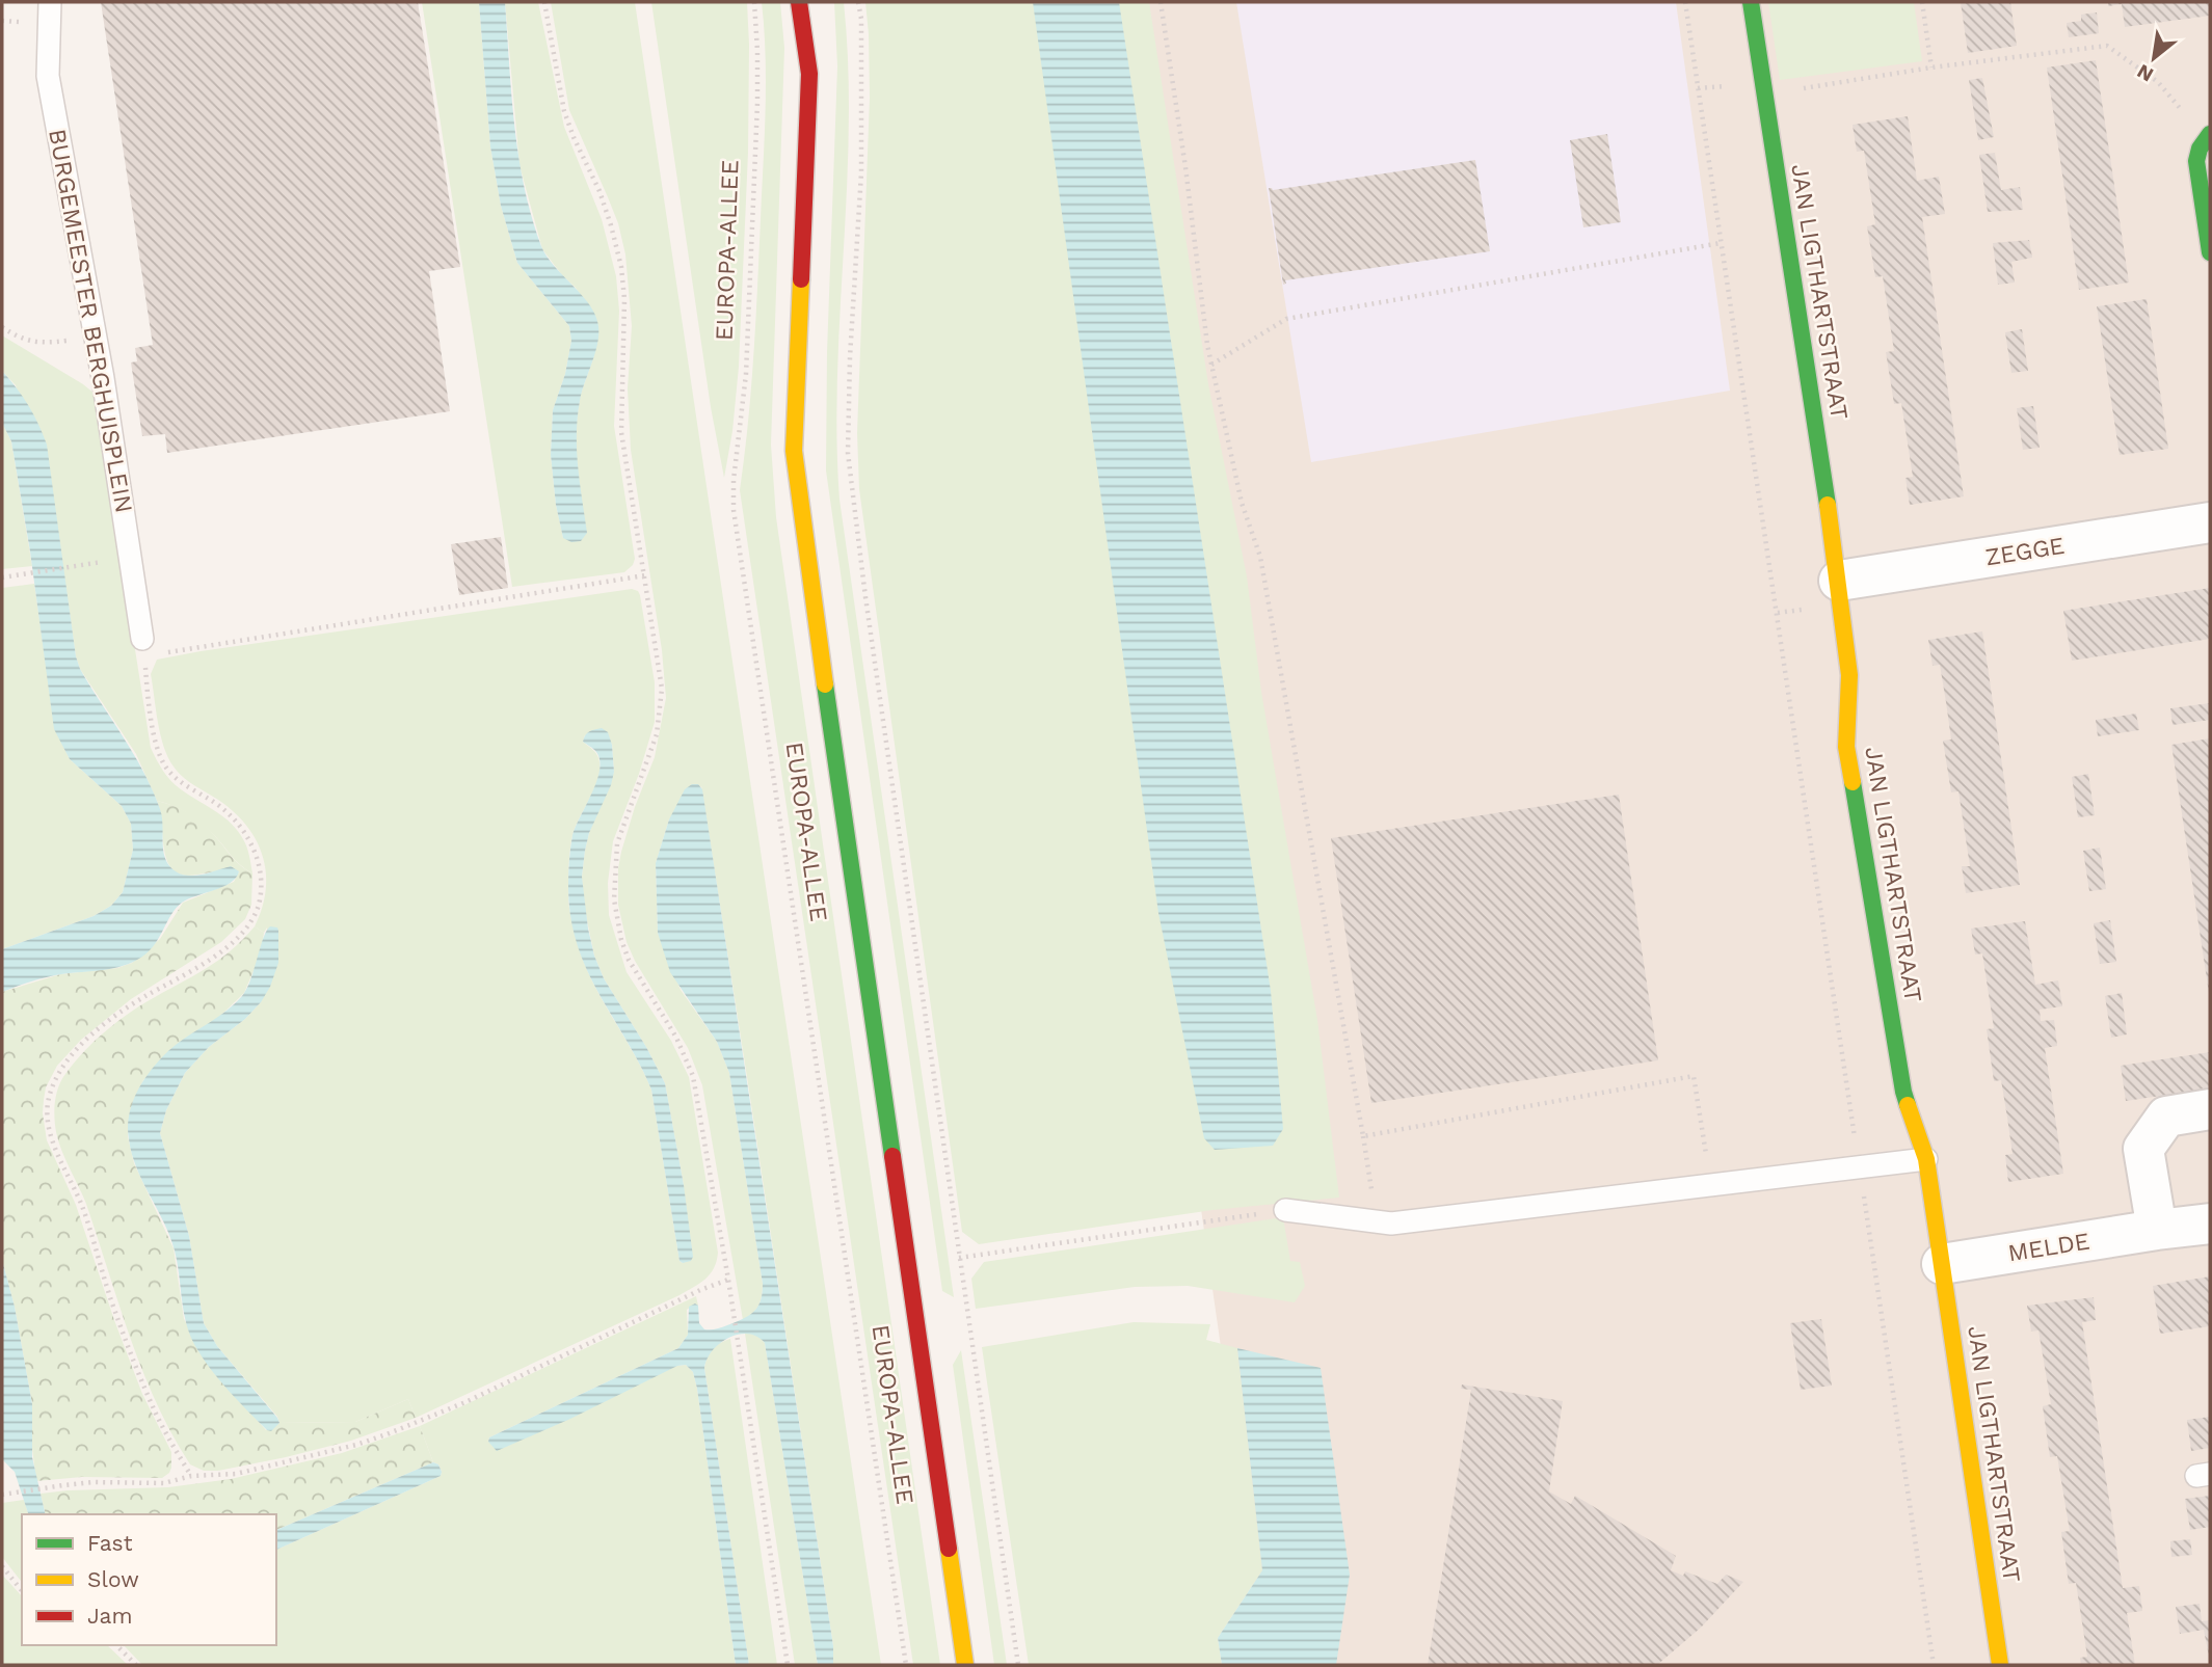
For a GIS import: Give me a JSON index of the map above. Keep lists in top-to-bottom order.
{
  "streets": {
    "street": [
      "EUROPA-ALLEE",
      "JAN LIGTHARTSTRAAT",
      "ZEGGE",
      "MELDE"
    ],
    "lane": ["BURGEMEESTER BERGHUISPLEIN"]
  },
  "crossings": [
    ["JAN LIGTHARTSTRAAT", "ZEGGE"],
    ["JAN LIGTHARTSTRAAT", "MELDE"]
  ],
  "legend": ["Fast", "Slow", "Jam"],
  "north": "bottom left"
}
